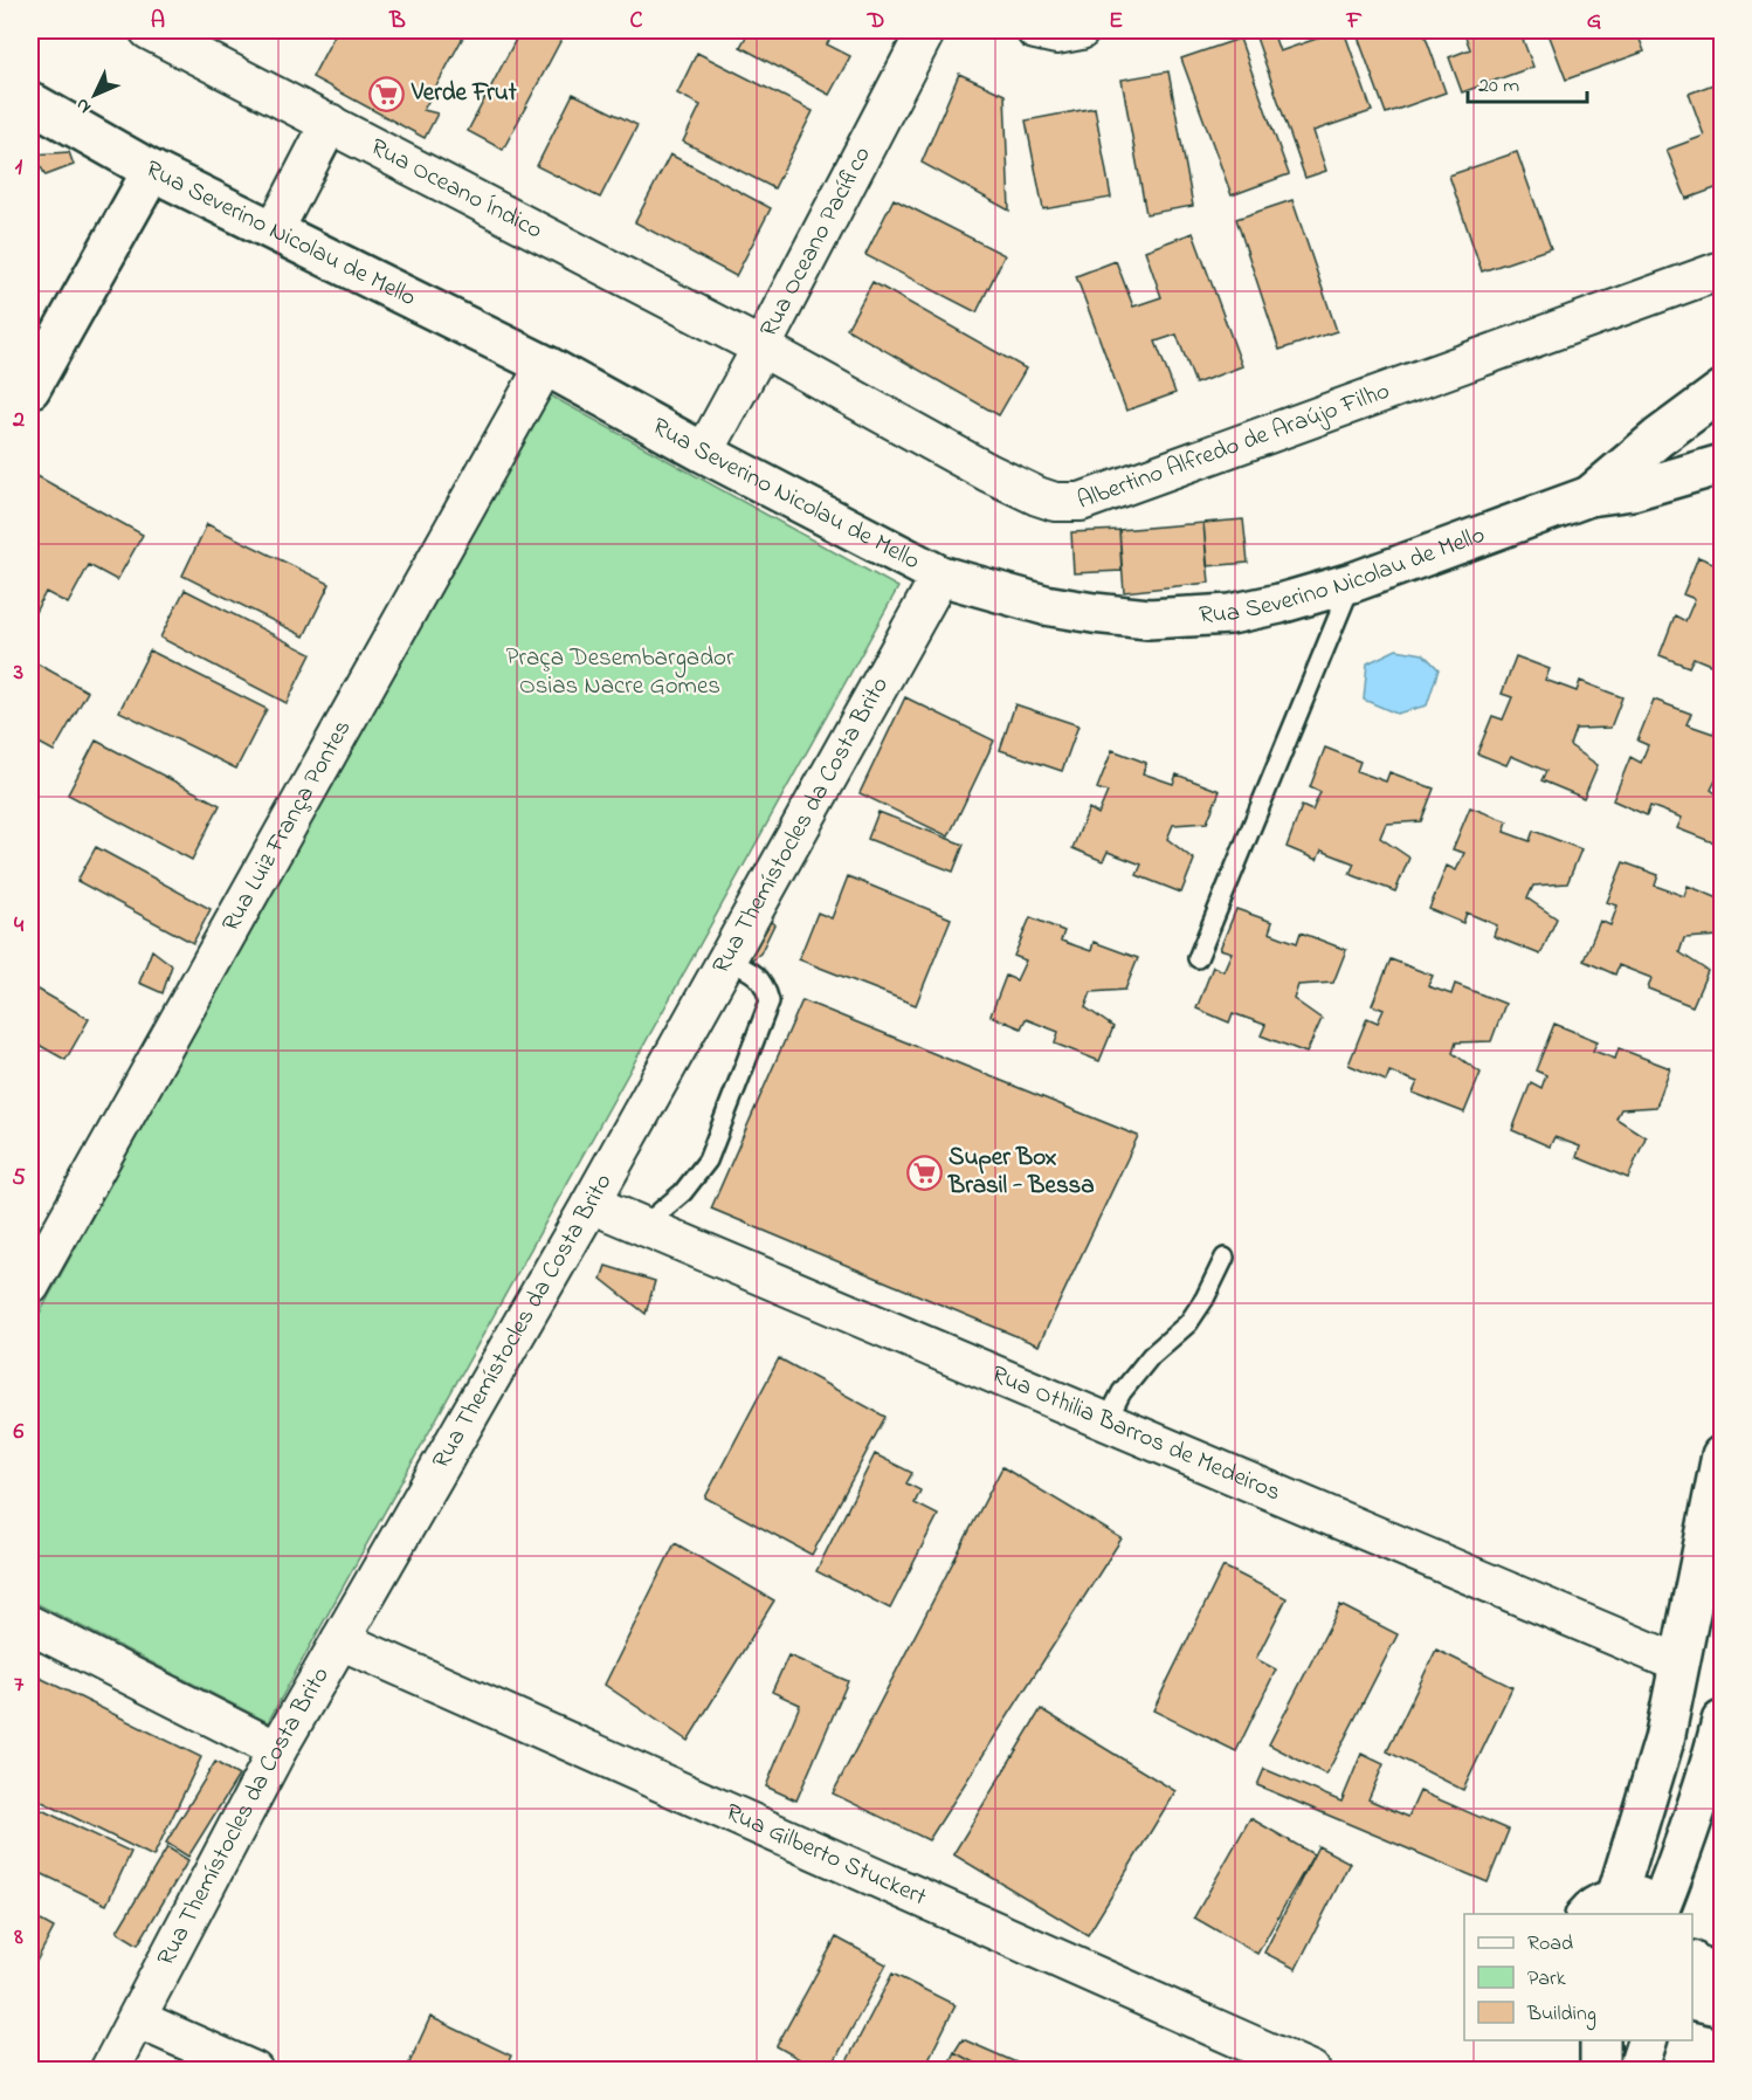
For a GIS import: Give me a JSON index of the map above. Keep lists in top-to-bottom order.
{
  "streets": {
    "main road": ["Rua Severino Nicolau de Mello"],
    "street": [
      "Rua Oceano Índico",
      "Rua Oceano Pacífico",
      "Albertino Alfredo de Araújo Filho",
      "Rua Luiz França Pontes",
      "Rua Themístocles da Costa Brito",
      "Rua Othilia Barros de Medeiros",
      "Rua Gilberto Stuckert"
    ]
  },
  "crossings": [
    ["Rua Oceano Índico", "Rua Oceano Pacífico"],
    ["Rua Oceano Índico", "Albertino Alfredo de Araújo Filho"],
    ["Rua Severino Nicolau de Mello", "Rua Oceano Pacífico"],
    ["Rua Severino Nicolau de Mello", "Rua Luiz França Pontes"],
    ["Rua Severino Nicolau de Mello", "Rua Themístocles da Costa Brito"],
    ["Rua Oceano Pacífico", "Albertino Alfredo de Araújo Filho"],
    ["Rua Themístocles da Costa Brito", "Rua Othilia Barros de Medeiros"],
    ["Rua Themístocles da Costa Brito", "Rua Gilberto Stuckert"]
  ],
  "parks": ["Praça Desembargador Osias Nacre Gomes"],
  "places": {
    "supermarket": ["Verde Frut", "Super Box Brasil - Bessa"]
  },
  "legend": ["Road", "Park", "Building"],
  "scale_bar": "20 m",
  "north": "bottom left",
  "grid": {
    "columns": [
      "A",
      "B",
      "C",
      "D",
      "E",
      "F",
      "G"
    ],
    "rows": [
      "1",
      "2",
      "3",
      "4",
      "5",
      "6",
      "7",
      "8"
    ]
  }
}
